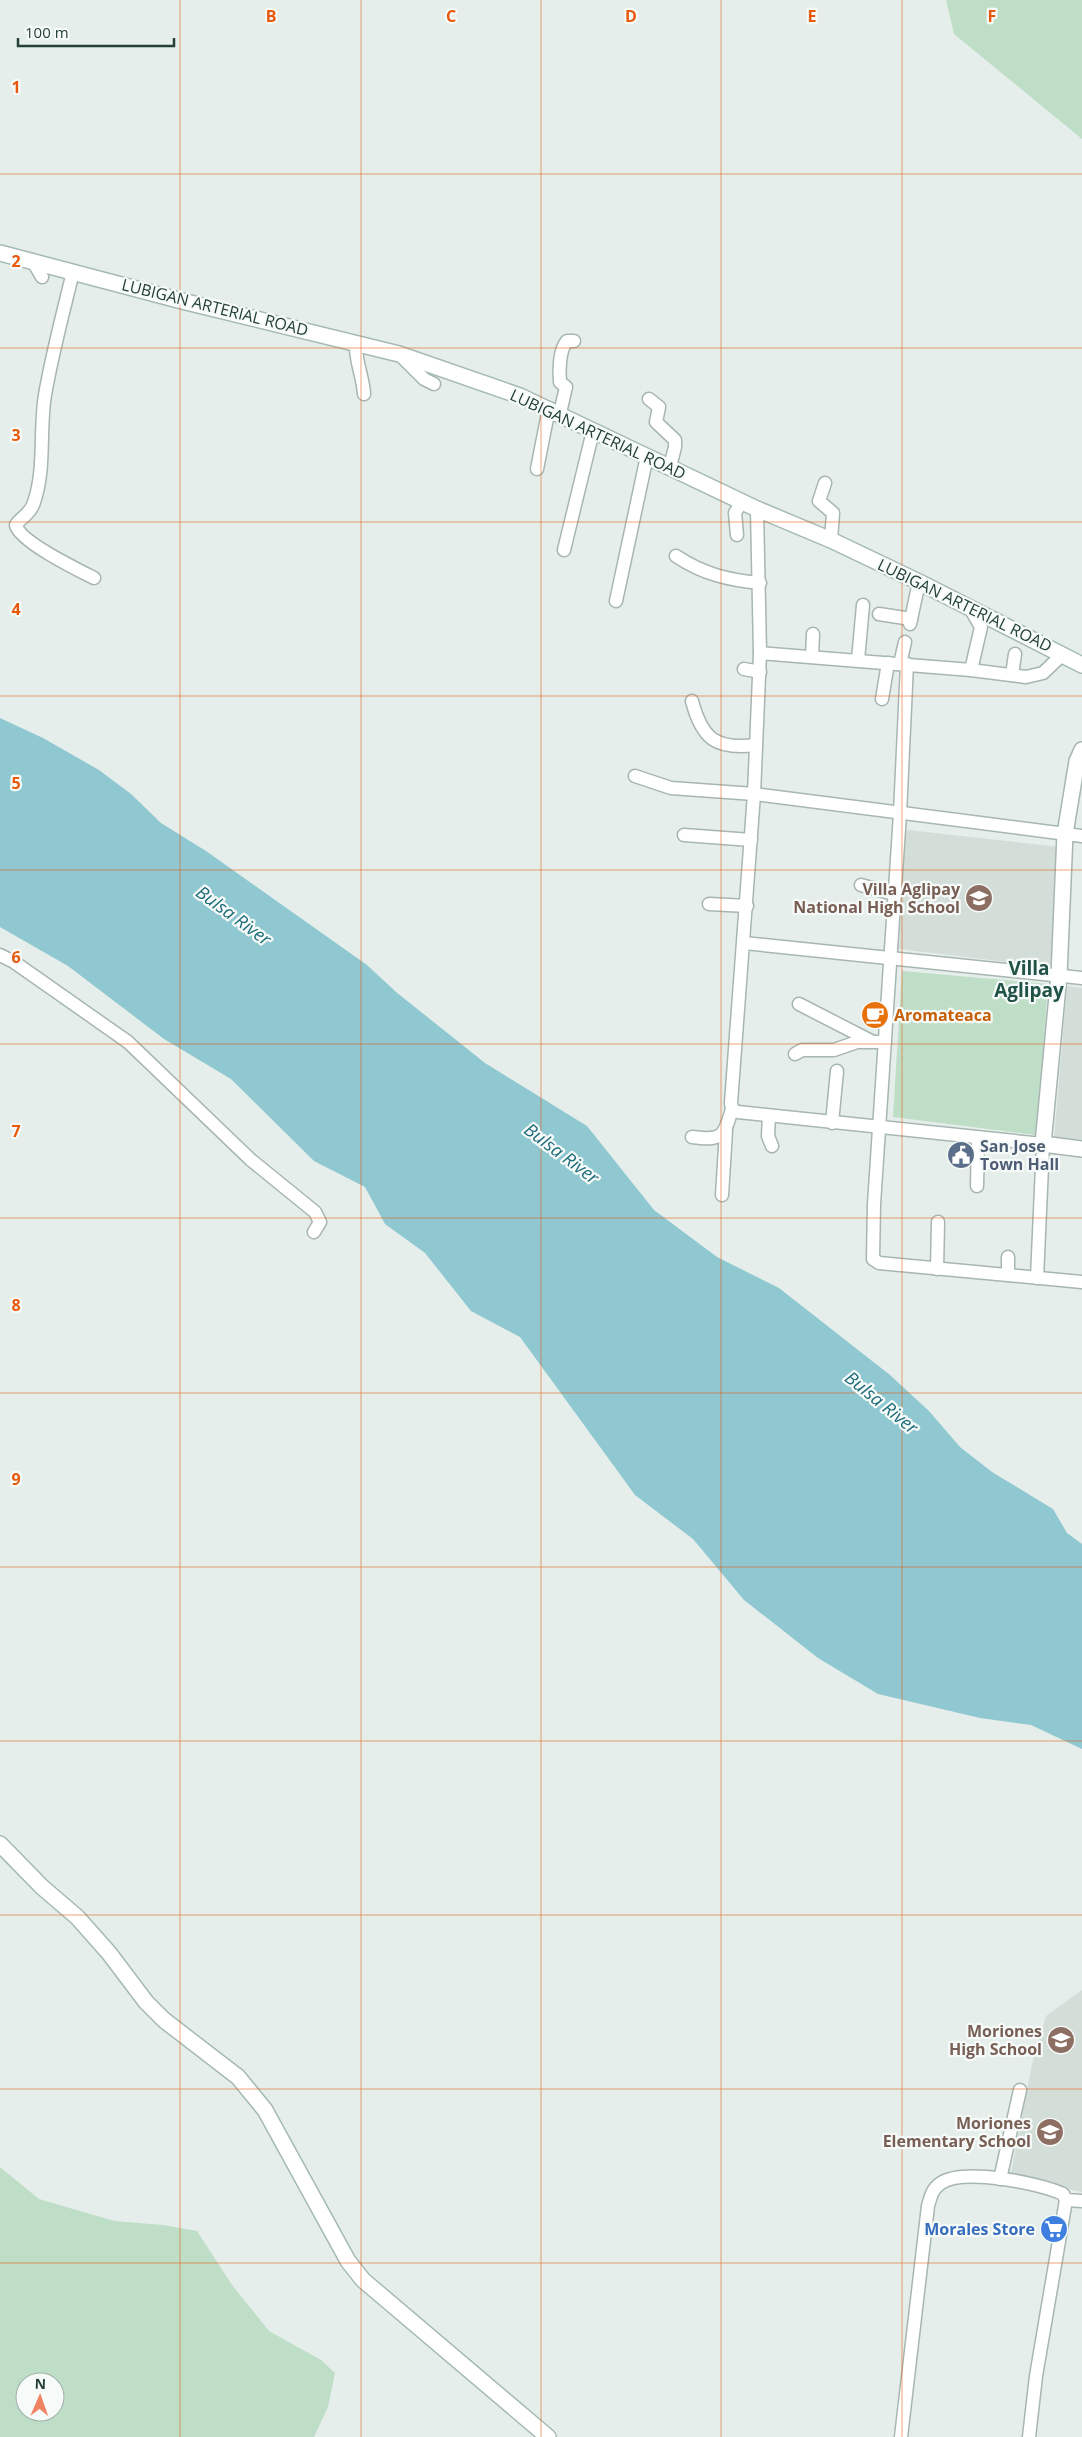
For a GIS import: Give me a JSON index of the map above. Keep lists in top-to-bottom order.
{
  "streets": {
    "main road": ["LUBIGAN ARTERIAL ROAD"]
  },
  "districts": ["Villa Aglipay"],
  "water": ["Bulsa River"],
  "places": {
    "school or university": ["Villa Aglipay National High School", "Moriones High School", "Moriones Elementary School"],
    "cafe": ["Aromateaca"],
    "public building": ["San Jose Town Hall"],
    "supermarket": ["Morales Store"]
  },
  "scale_bar": "100 m",
  "north": "top",
  "grid": {
    "columns": [
      "B",
      "C",
      "D",
      "E",
      "F"
    ],
    "rows": [
      "1",
      "2",
      "3",
      "4",
      "5",
      "6",
      "7",
      "8",
      "9"
    ]
  }
}
